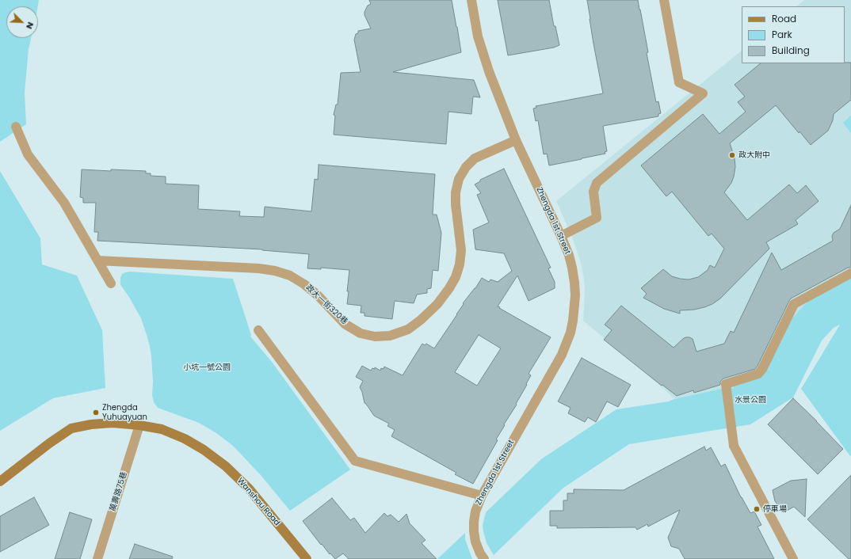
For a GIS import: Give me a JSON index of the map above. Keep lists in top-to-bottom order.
{
  "streets": {
    "street": [
      "Zhengda 1st Street",
      "政大一街320巷",
      "萬壽路75巷",
      "Wanshou Road"
    ]
  },
  "crossings": [
    ["Zhengda 1st Street", "政大一街320巷"],
    ["萬壽路75巷", "Wanshou Road"]
  ],
  "parks": ["小坑一號公園", "水景公園"],
  "places": ["政大附中", "Zhengda Yuhuayuan", "停車場"],
  "legend": ["Road", "Park", "Building"],
  "north": "bottom right"
}
